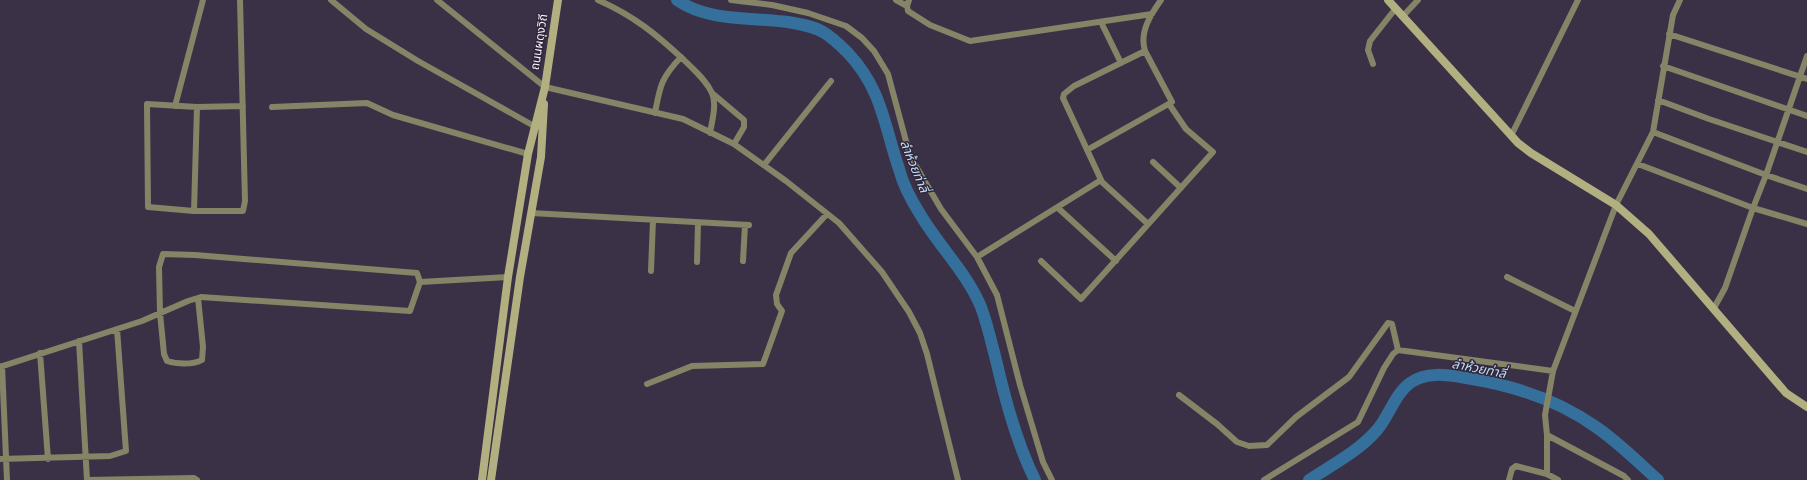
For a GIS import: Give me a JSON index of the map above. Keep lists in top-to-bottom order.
{
  "streets": {
    "main road": ["ถนนผดุงวิถี"]
  },
  "water": ["ลำห้วยท่าลี่"]
}
